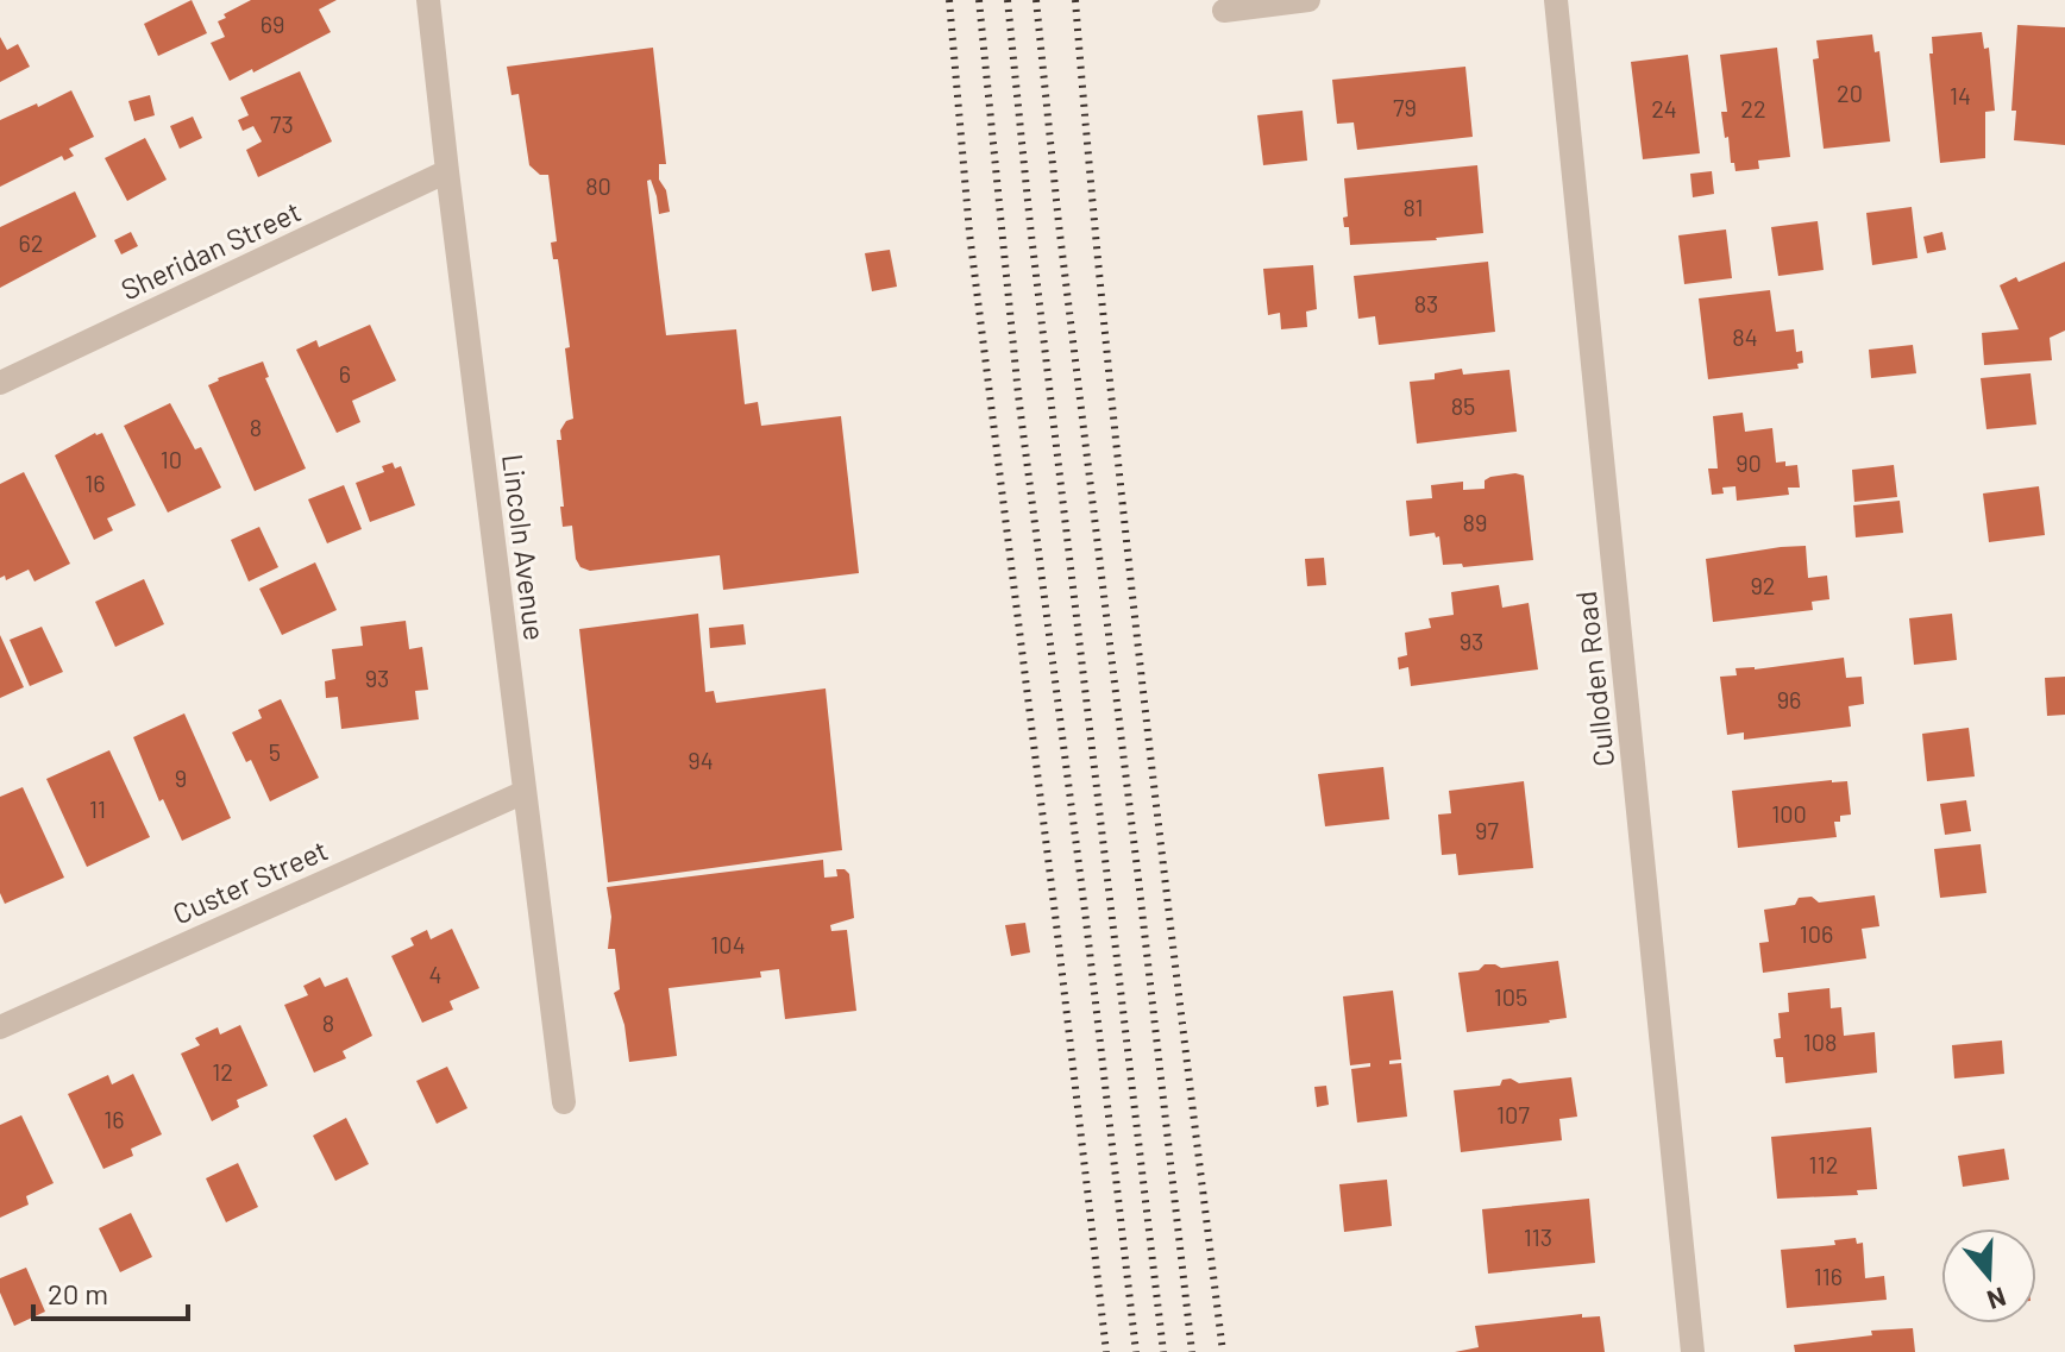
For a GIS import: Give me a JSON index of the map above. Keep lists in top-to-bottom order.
{
  "streets": {
    "street": [
      "Sheridan Street",
      "Lincoln Avenue",
      "Culloden Road",
      "Custer Street"
    ]
  },
  "crossings": [
    ["Sheridan Street", "Lincoln Avenue"],
    ["Lincoln Avenue", "Custer Street"]
  ],
  "house_numbers": [
    "69",
    "20",
    "14",
    "79",
    "24",
    "22",
    "73",
    "80",
    "81",
    "62",
    "83",
    "84",
    "6",
    "85",
    "8",
    "10",
    "90",
    "16",
    "89",
    "92",
    "93",
    "93",
    "96",
    "5",
    "94",
    "9",
    "11",
    "100",
    "97",
    "106",
    "104",
    "4",
    "105",
    "8",
    "108",
    "12",
    "107",
    "16",
    "112",
    "113",
    "116"
  ],
  "scale_bar": "20 m",
  "north": "bottom"
}
